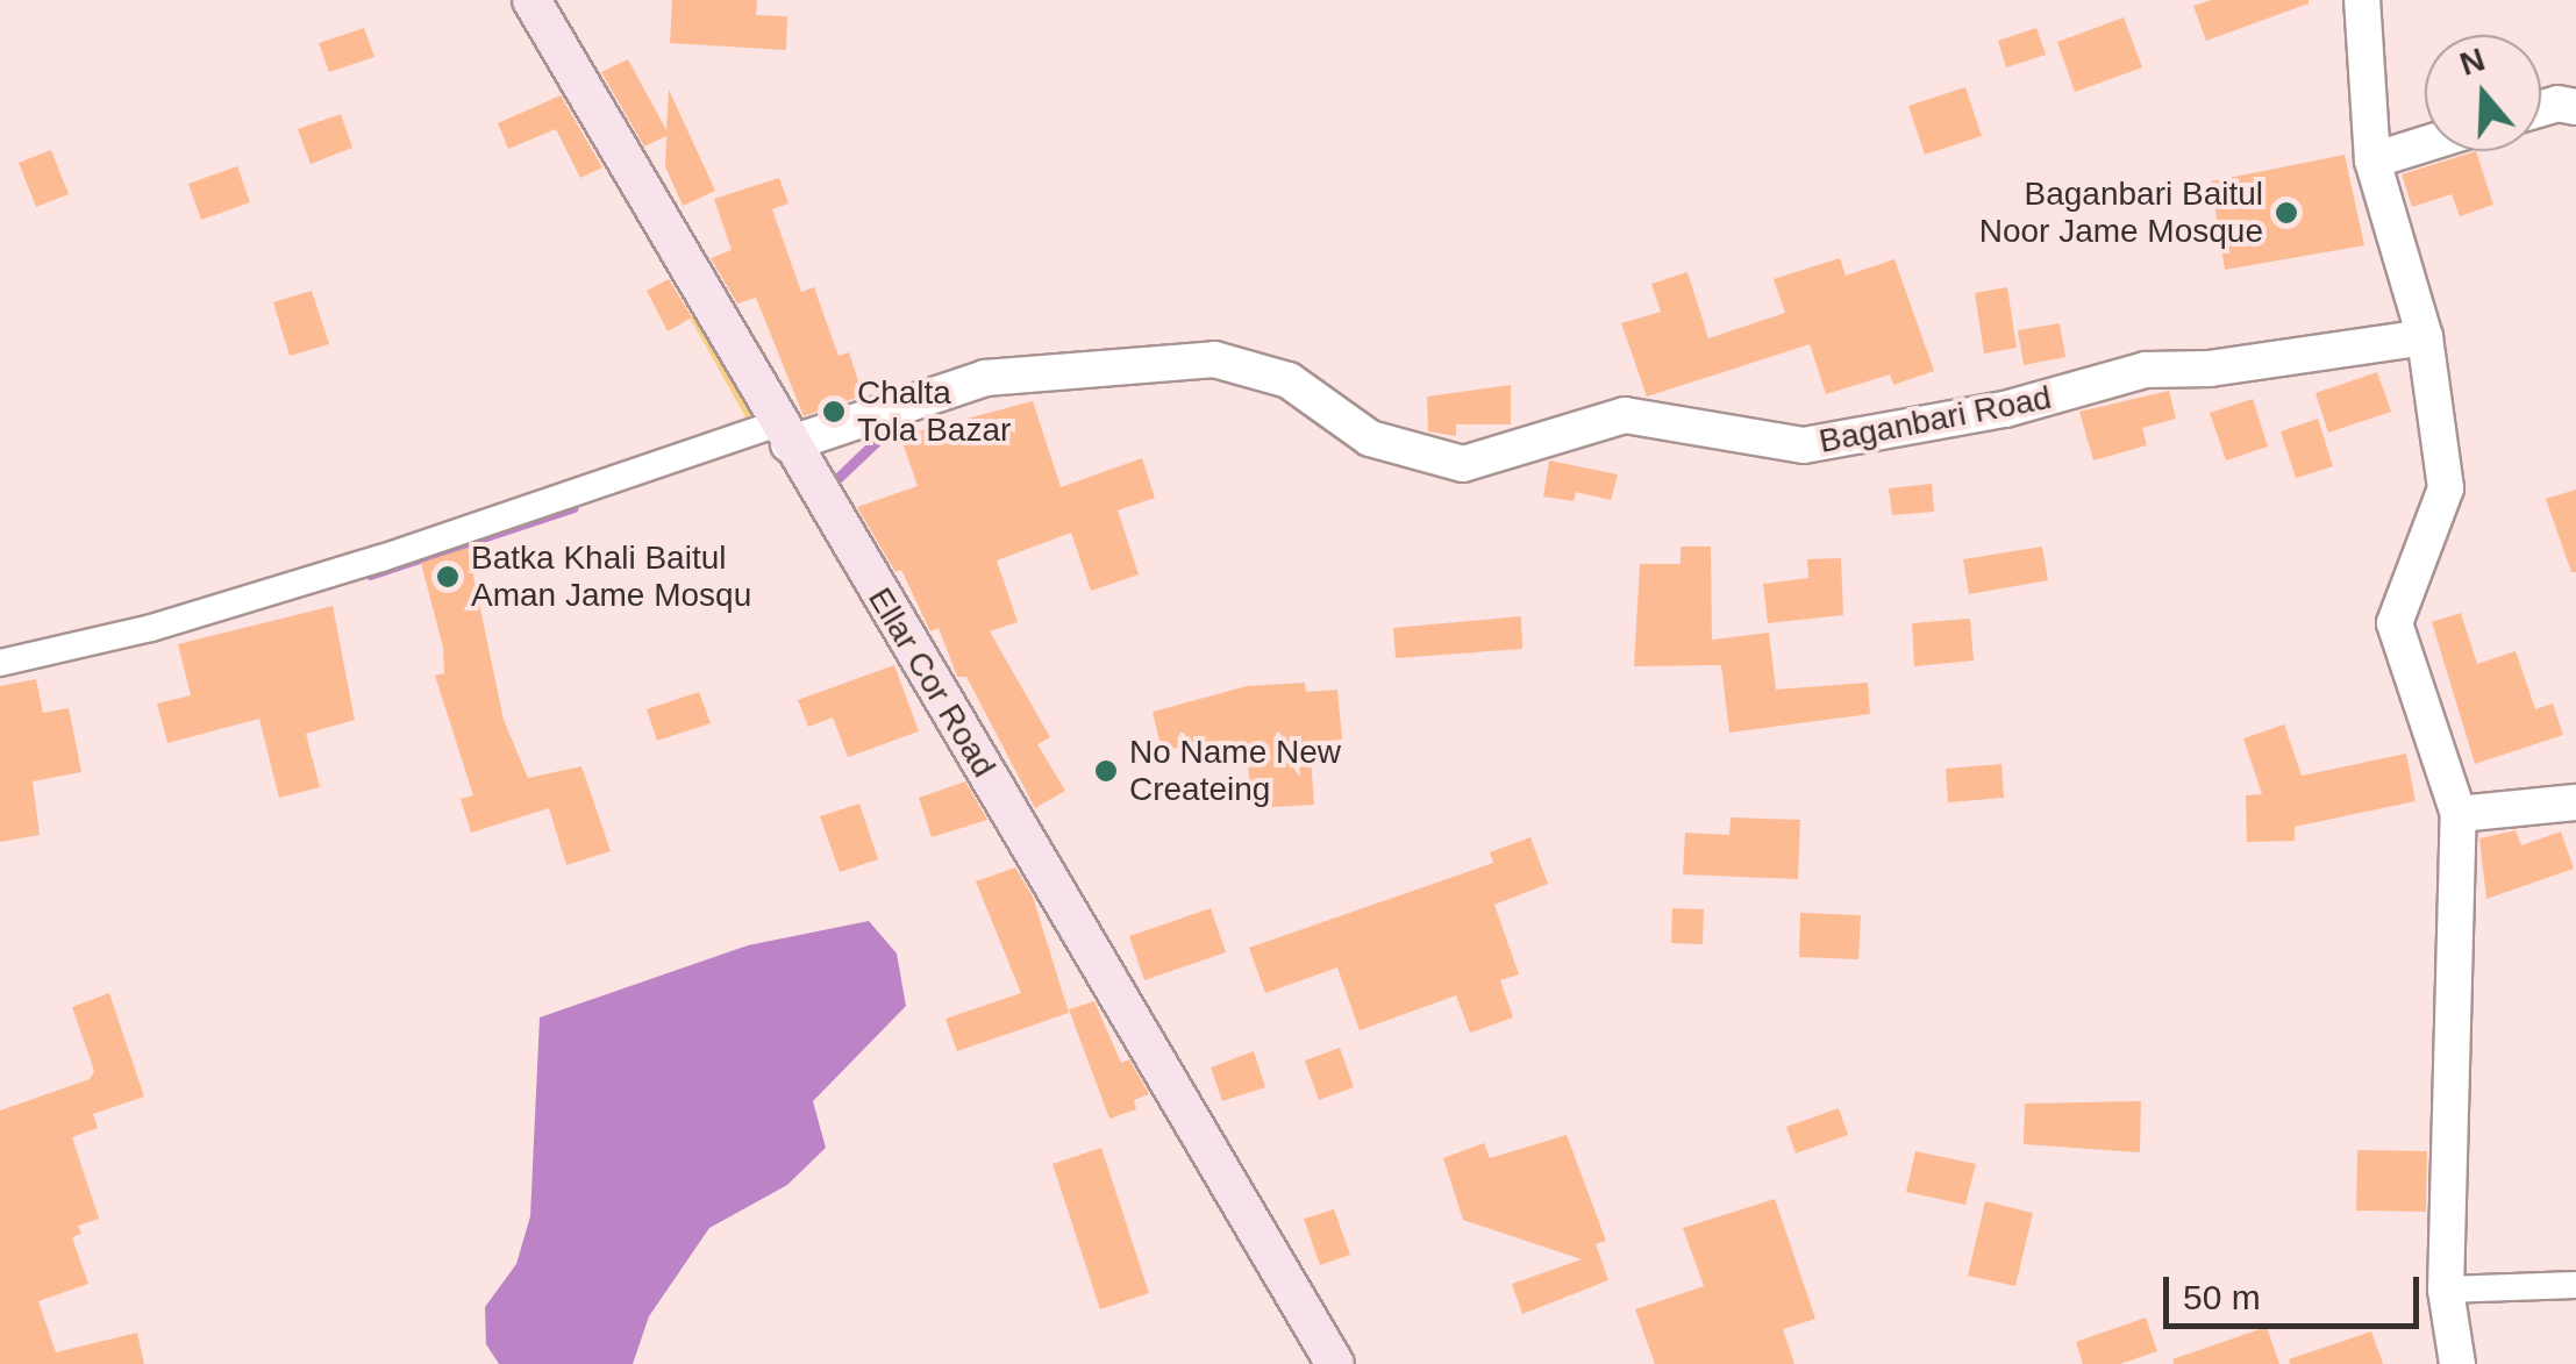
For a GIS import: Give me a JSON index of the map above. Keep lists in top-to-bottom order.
{
  "streets": {
    "main road": ["Ellar Cor Road"],
    "street": ["Baganbari Road"]
  },
  "crossings": [
    ["Baganbari Road", "Ellar Cor Road"]
  ],
  "places": [
    "Baganbari Baitul Noor Jame Mosque",
    "Chalta Tola Bazar",
    "Batka Khali Baitul Aman Jame Mosqu",
    "No Name New Createing"
  ],
  "scale_bar": "50 m",
  "north": "top"
}
